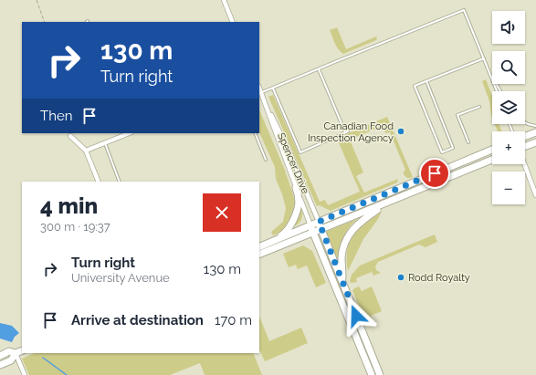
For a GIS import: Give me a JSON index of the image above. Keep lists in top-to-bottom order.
{
  "streets": {
    "main road": ["Spencer Drive"]
  },
  "places": ["Canadian Food Inspection Agency", "Rodd Royalty"],
  "page": {
    "map_buttons": ["+", "−"],
    "turn": ["130 m", "Turn right"],
    "then": "Then",
    "heading": ["4 min", "300 m · 19:37"],
    "list": [
      {
        "name": "Turn right",
        "note": "University Avenue",
        "value": "130 m"
      },
      {
        "name": "Arrive at destination",
        "value": "170 m"
      }
    ]
  }
}
